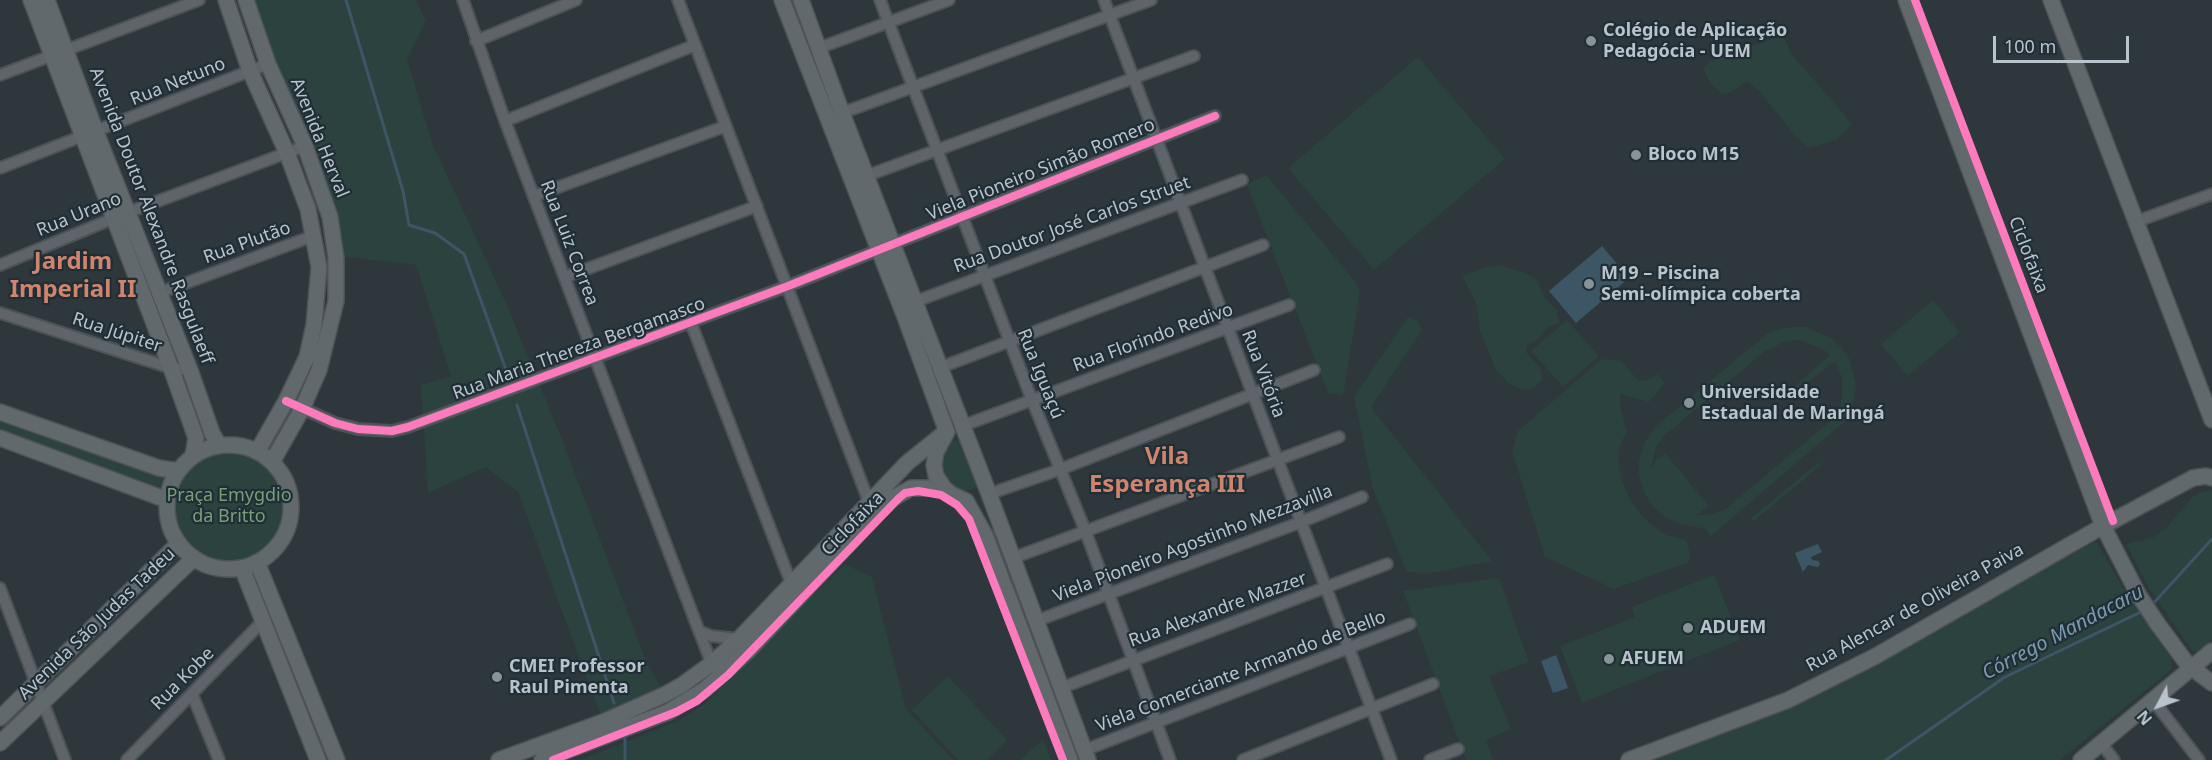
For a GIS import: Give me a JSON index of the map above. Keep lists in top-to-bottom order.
{
  "streets": {
    "main road": [
      "Avenida Herval",
      "Avenida Doutor Alexandre Rasgulaeff",
      "Rua Alencar de Oliveira Paiva",
      "Avenida São Judas Tadeu"
    ],
    "street": [
      "Rua Netuno",
      "Viela Pioneiro Simão Romero",
      "Rua Urano",
      "Rua Doutor José Carlos Struet",
      "Rua Plutão",
      "Rua Luiz Correa",
      "Rua Júpiter",
      "Rua Florindo Redivo",
      "Rua Maria Thereza Bergamasco",
      "Rua Iguaçú",
      "Rua Vitória",
      "Viela Pioneiro Agostinho Mezzavilla",
      "Rua Alexandre Mazzer",
      "Viela Comerciante Armando de Bello",
      "Rua Kobe"
    ],
    "cycle path": ["Ciclofaixa"]
  },
  "crossings": [
    ["Rua Netuno", "Avenida Herval"],
    ["Rua Netuno", "Avenida Doutor Alexandre Rasgulaeff"],
    ["Avenida Herval", "Rua Urano"],
    ["Avenida Herval", "Avenida Doutor Alexandre Rasgulaeff"],
    ["Avenida Herval", "Rua Plutão"],
    ["Avenida Herval", "Rua Maria Thereza Bergamasco"],
    ["Avenida Herval", "Avenida São Judas Tadeu"],
    ["Viela Pioneiro Simão Romero", "Rua Maria Thereza Bergamasco"],
    ["Viela Pioneiro Simão Romero", "Rua Iguaçú"],
    ["Viela Pioneiro Simão Romero", "Rua Vitória"],
    ["Rua Urano", "Avenida Doutor Alexandre Rasgulaeff"],
    ["Avenida Doutor Alexandre Rasgulaeff", "Rua Plutão"],
    ["Avenida Doutor Alexandre Rasgulaeff", "Rua Júpiter"],
    ["Avenida Doutor Alexandre Rasgulaeff", "Avenida São Judas Tadeu"],
    ["Rua Doutor José Carlos Struet", "Rua Iguaçú"],
    ["Rua Doutor José Carlos Struet", "Rua Vitória"],
    ["Rua Luiz Correa", "Rua Maria Thereza Bergamasco"],
    ["Rua Florindo Redivo", "Rua Iguaçú"],
    ["Rua Florindo Redivo", "Rua Vitória"],
    ["Rua Iguaçú", "Viela Pioneiro Agostinho Mezzavilla"],
    ["Rua Iguaçú", "Rua Alexandre Mazzer"],
    ["Rua Iguaçú", "Viela Comerciante Armando de Bello"],
    ["Rua Vitória", "Viela Pioneiro Agostinho Mezzavilla"],
    ["Rua Vitória", "Rua Alexandre Mazzer"],
    ["Rua Vitória", "Viela Comerciante Armando de Bello"]
  ],
  "districts": ["Jardim Imperial II", "Vila Esperança III"],
  "water": ["Córrego Mandacaru"],
  "parks": ["Praça Emygdio da Britto"],
  "places": [
    "Colégio de Aplicação Pedagócia - UEM",
    "Bloco M15",
    "M19 – Piscina Semi-olímpica coberta",
    "Universidade Estadual de Maringá",
    "ADUEM",
    "AFUEM",
    "CMEI Professor Raul Pimenta"
  ],
  "scale_bar": "100 m",
  "north": "bottom left"
}
